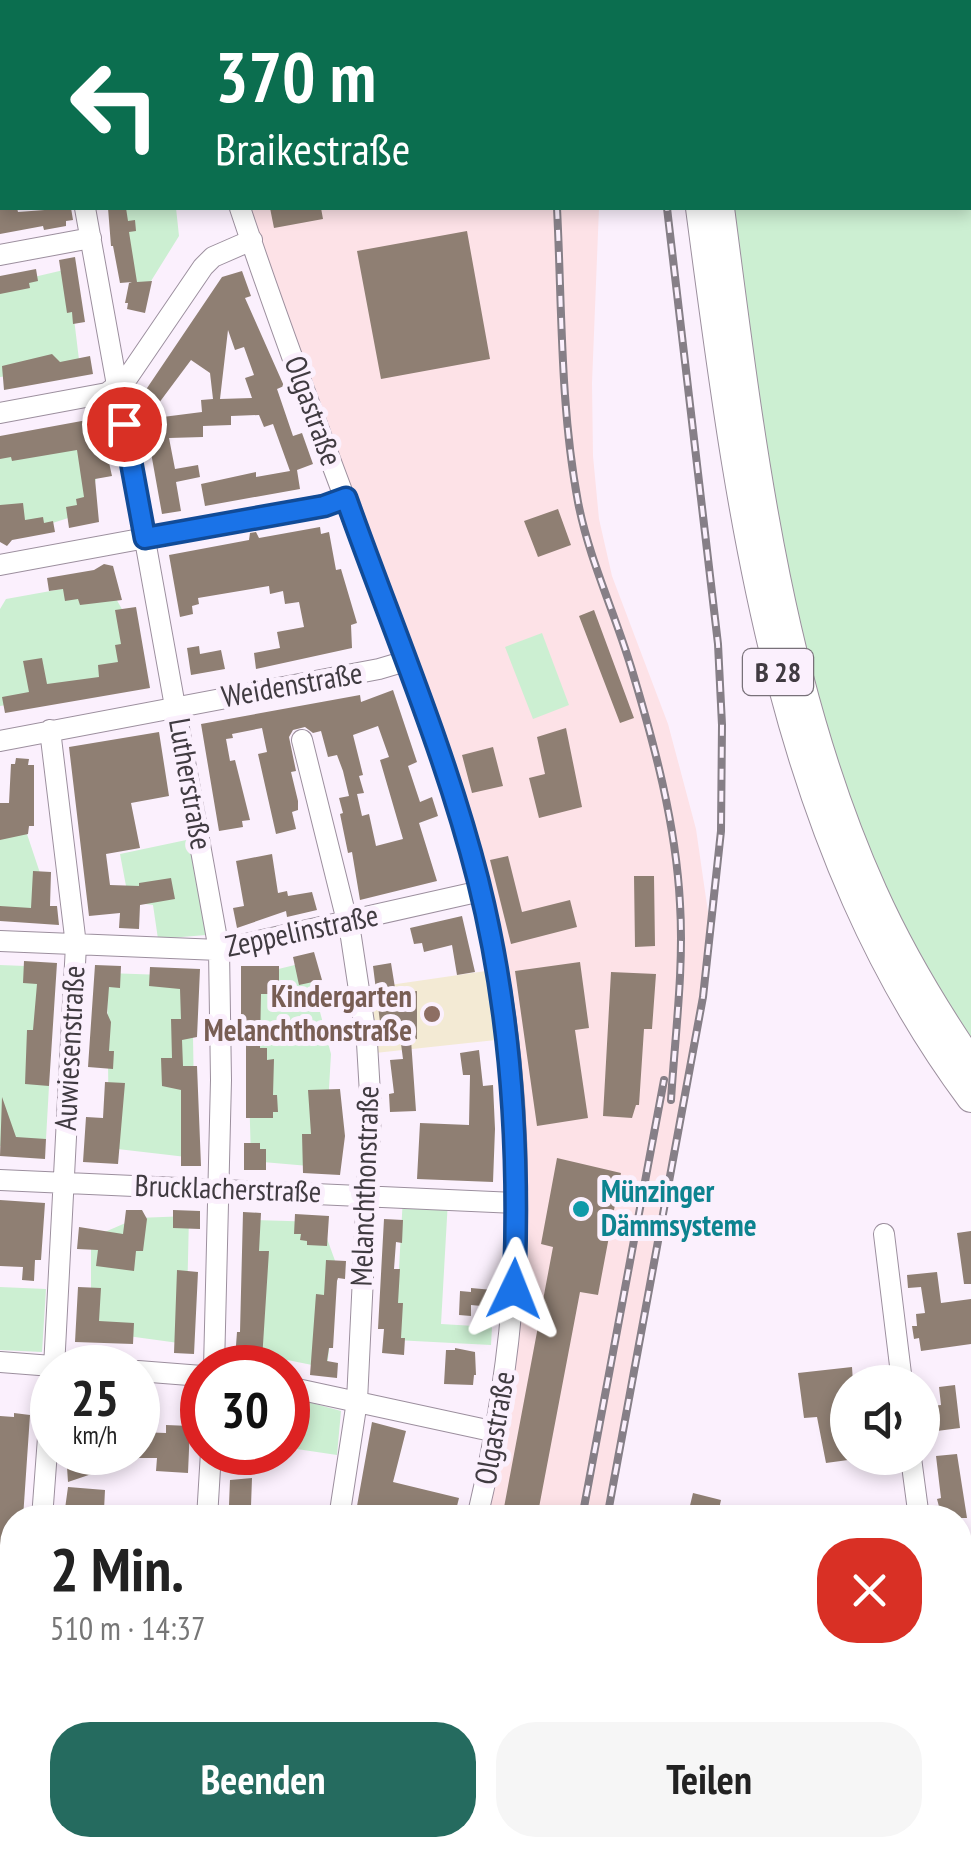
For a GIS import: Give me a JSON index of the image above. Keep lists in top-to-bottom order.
{
  "streets": {
    "highway": ["B 28"],
    "street": [
      "Olgastraße",
      "Weidenstraße",
      "Lutherstraße",
      "Zeppelinstraße",
      "Auwiesenstraße",
      "Melanchthonstraße",
      "Brucklacherstraße"
    ]
  },
  "crossings": [
    ["Olgastraße", "Weidenstraße"],
    ["Olgastraße", "Zeppelinstraße"],
    ["Olgastraße", "Brucklacherstraße"],
    ["Weidenstraße", "Lutherstraße"],
    ["Weidenstraße", "Auwiesenstraße"],
    ["Lutherstraße", "Zeppelinstraße"],
    ["Lutherstraße", "Brucklacherstraße"],
    ["Zeppelinstraße", "Auwiesenstraße"],
    ["Zeppelinstraße", "Melanchthonstraße"],
    ["Auwiesenstraße", "Brucklacherstraße"],
    ["Melanchthonstraße", "Brucklacherstraße"]
  ],
  "places": ["Kindergarten Melanchthonstraße", "Münzinger Dämmsysteme"],
  "page": {
    "turn": ["370 m", "Braikestraße"],
    "speed": "25 km/h",
    "limit": "30",
    "heading": ["2 Min.", "510 m · 14:37"],
    "buttons": ["Beenden", "Teilen"]
  }
}
